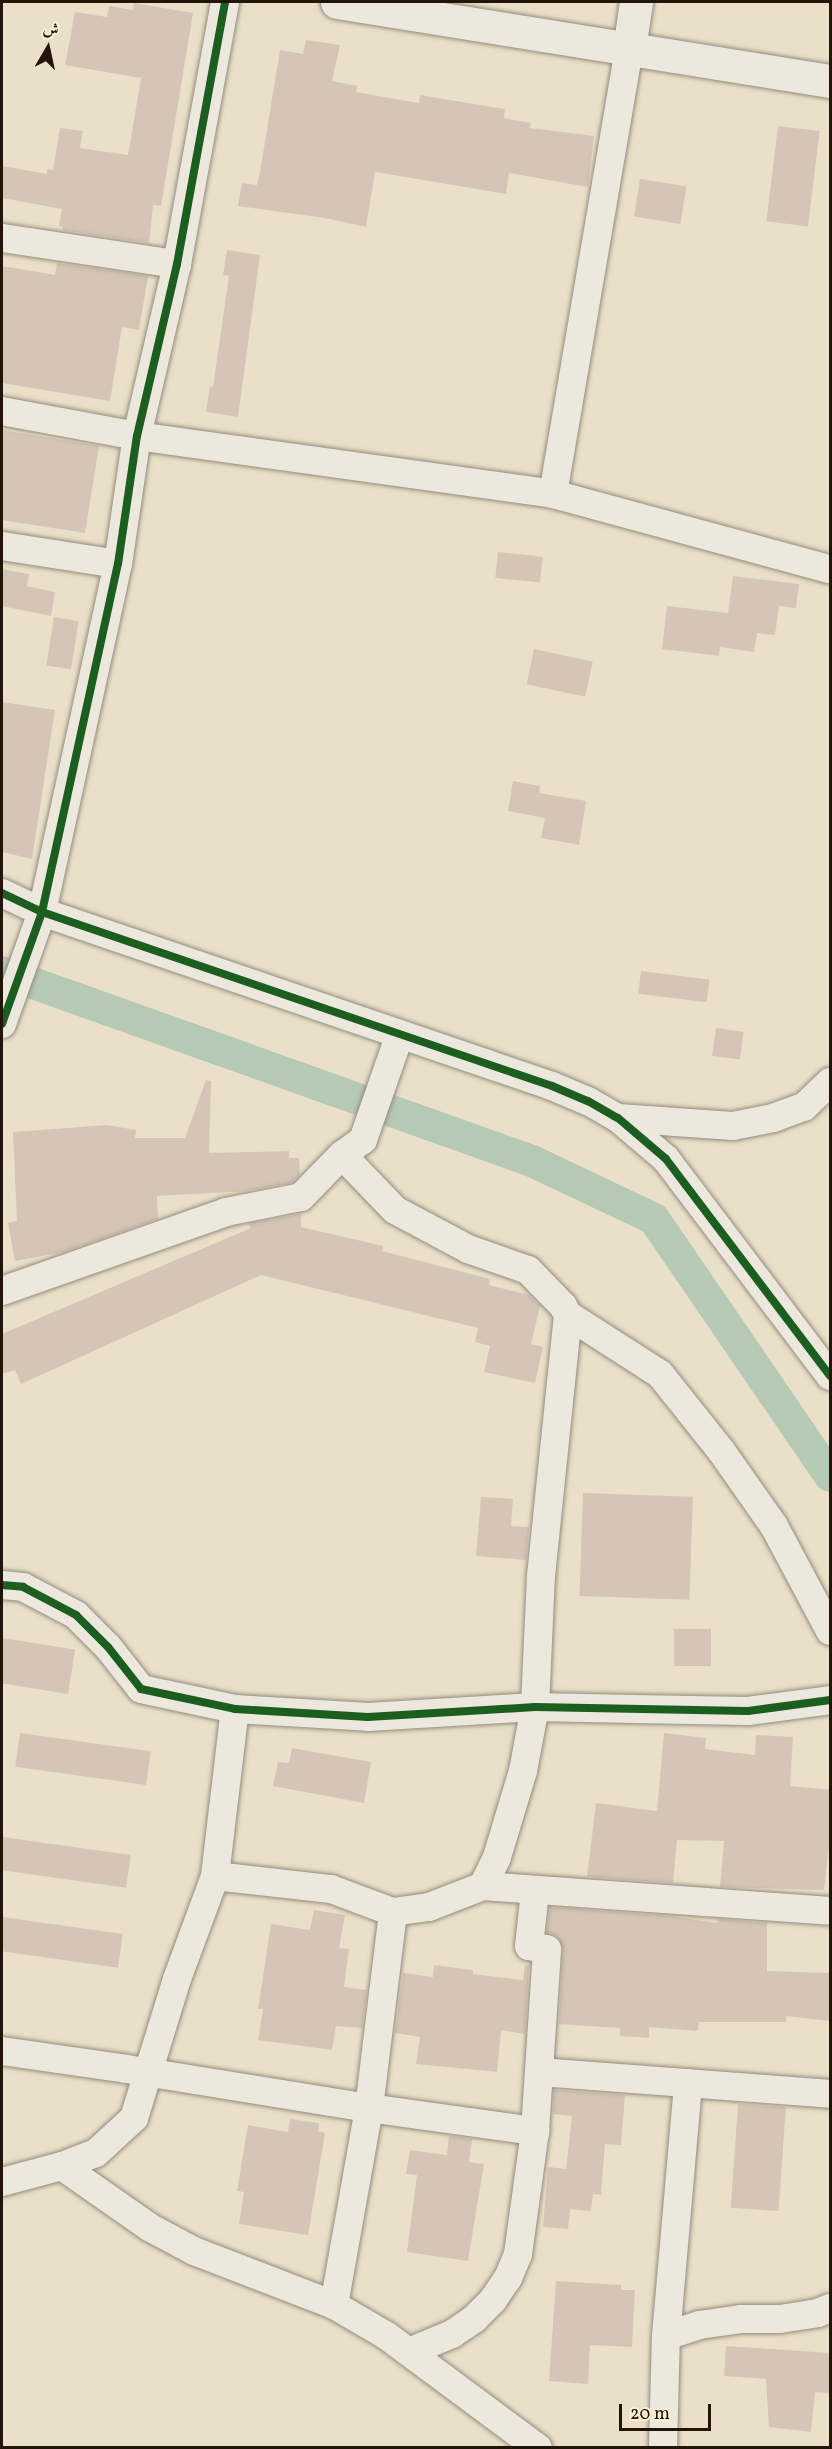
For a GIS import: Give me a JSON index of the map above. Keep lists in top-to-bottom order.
{
  "scale_bar": "20 m",
  "north": "top"
}
